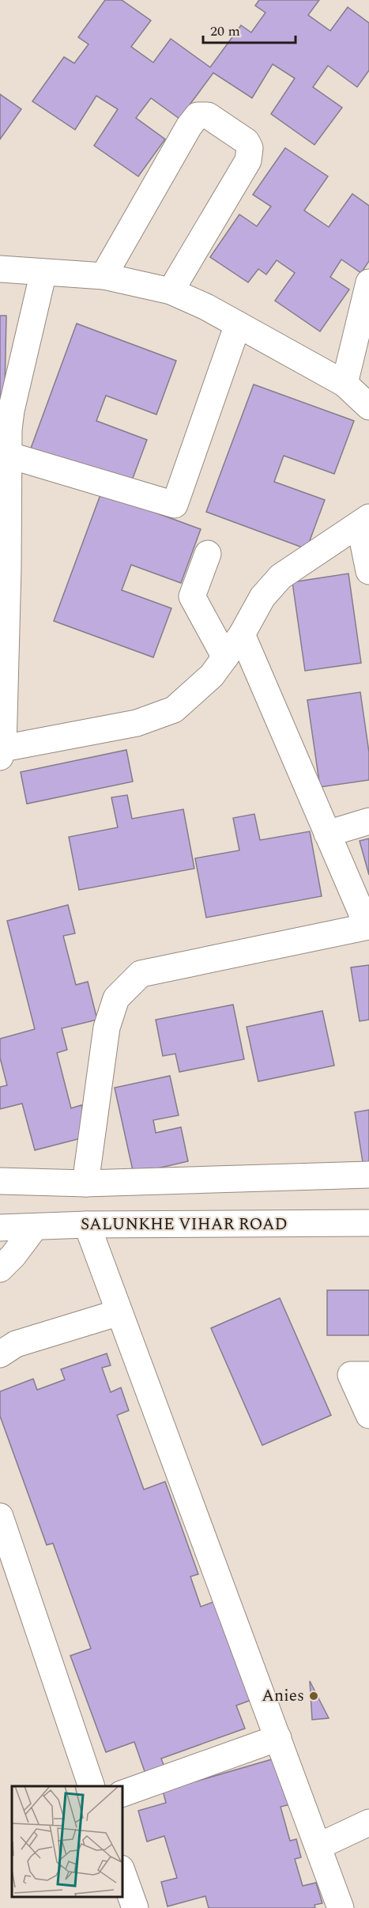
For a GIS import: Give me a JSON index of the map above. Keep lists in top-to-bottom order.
{
  "streets": {
    "street": ["SALUNKHE VIHAR ROAD"]
  },
  "places": ["Anies"],
  "scale_bar": "20 m"
}
